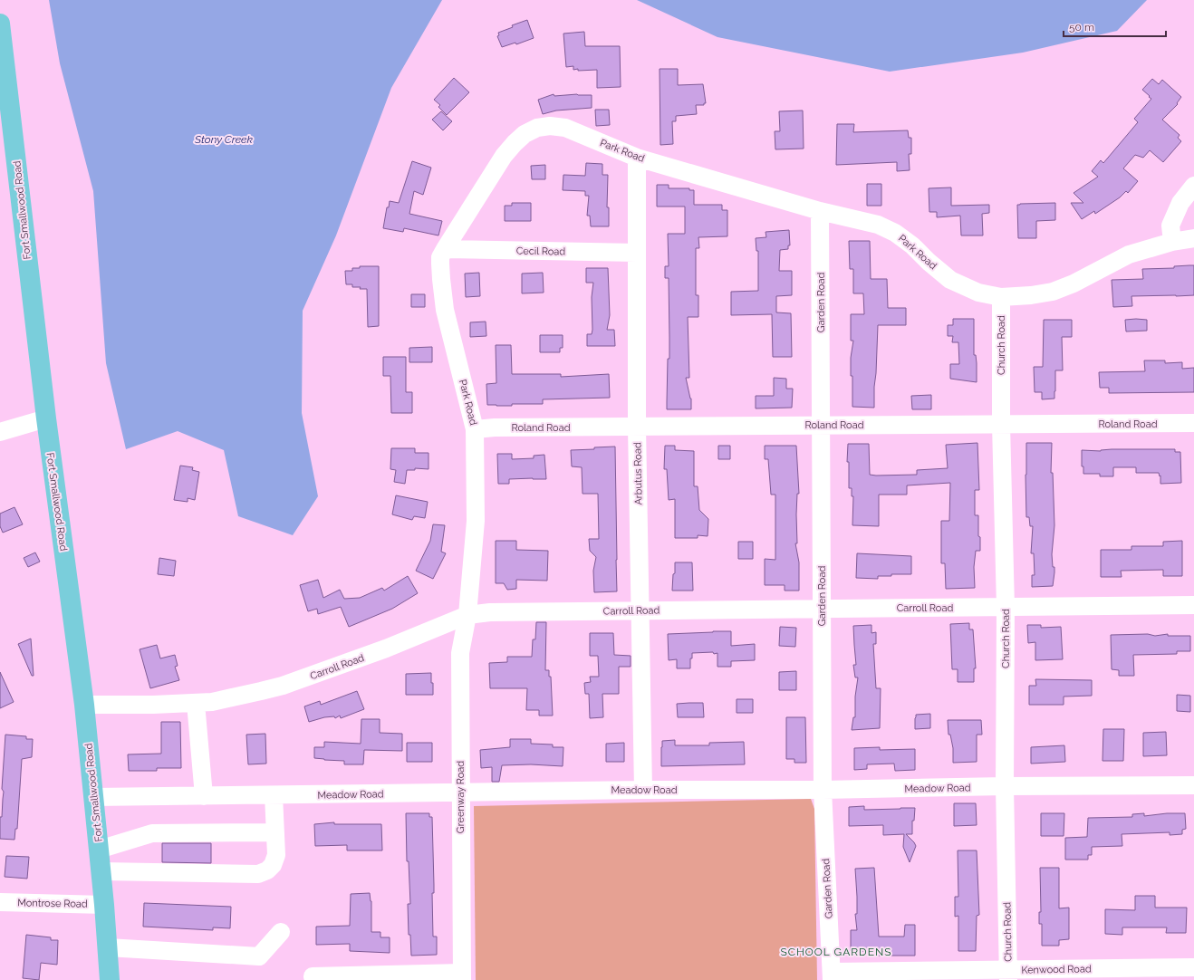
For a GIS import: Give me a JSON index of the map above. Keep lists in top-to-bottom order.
{
  "streets": {
    "main road": ["Fort Smallwood Road"],
    "street": [
      "Park Road",
      "Cecil Road",
      "Garden Road",
      "Church Road",
      "Roland Road",
      "Arbutus Road",
      "Carroll Road",
      "Meadow Road",
      "Greenway Road",
      "Montrose Road",
      "Kenwood Road"
    ]
  },
  "crossings": [
    ["Park Road", "Cecil Road"],
    ["Park Road", "Garden Road"],
    ["Park Road", "Church Road"],
    ["Park Road", "Roland Road"],
    ["Park Road", "Arbutus Road"],
    ["Park Road", "Carroll Road"],
    ["Park Road", "Greenway Road"],
    ["Fort Smallwood Road", "Carroll Road"],
    ["Fort Smallwood Road", "Meadow Road"],
    ["Fort Smallwood Road", "Montrose Road"],
    ["Cecil Road", "Arbutus Road"],
    ["Garden Road", "Roland Road"],
    ["Garden Road", "Carroll Road"],
    ["Garden Road", "Meadow Road"],
    ["Garden Road", "Kenwood Road"],
    ["Church Road", "Roland Road"],
    ["Church Road", "Carroll Road"],
    ["Church Road", "Meadow Road"],
    ["Church Road", "Kenwood Road"],
    ["Roland Road", "Arbutus Road"],
    ["Arbutus Road", "Carroll Road"],
    ["Arbutus Road", "Meadow Road"],
    ["Carroll Road", "Greenway Road"],
    ["Meadow Road", "Greenway Road"]
  ],
  "districts": ["SCHOOL GARDENS"],
  "water": ["Stony Creek"],
  "scale_bar": "50 m"
}
